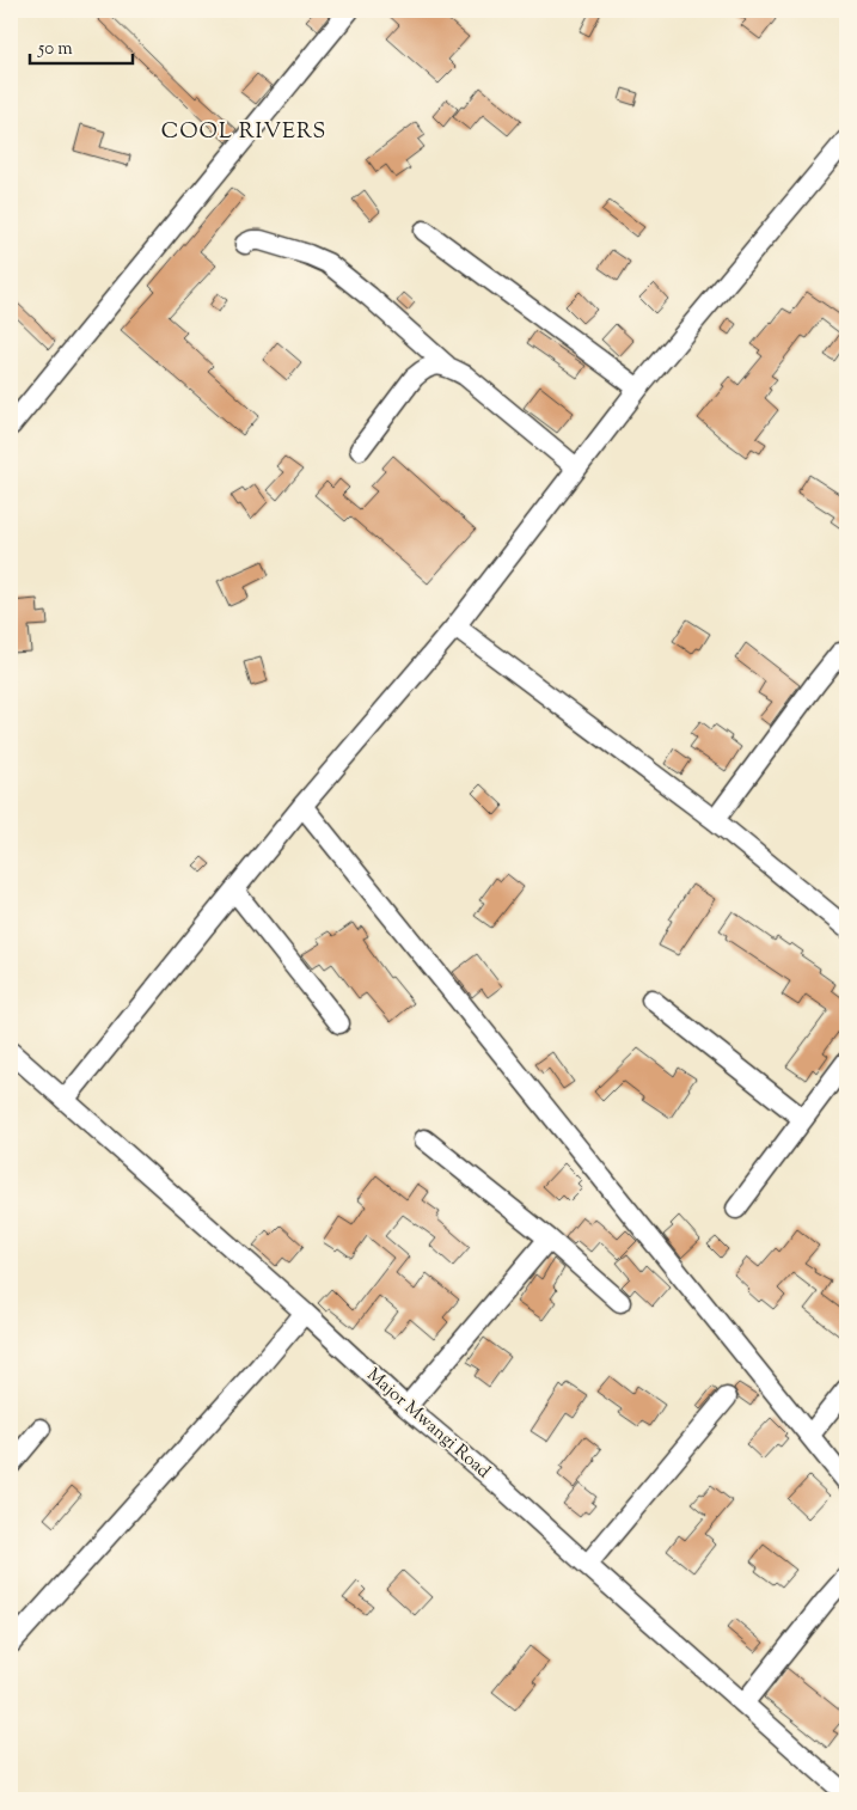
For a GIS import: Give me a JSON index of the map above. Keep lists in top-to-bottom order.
{
  "streets": {
    "street": ["Major Mwangi Road"]
  },
  "districts": ["COOL RIVERS"],
  "scale_bar": "50 m"
}
